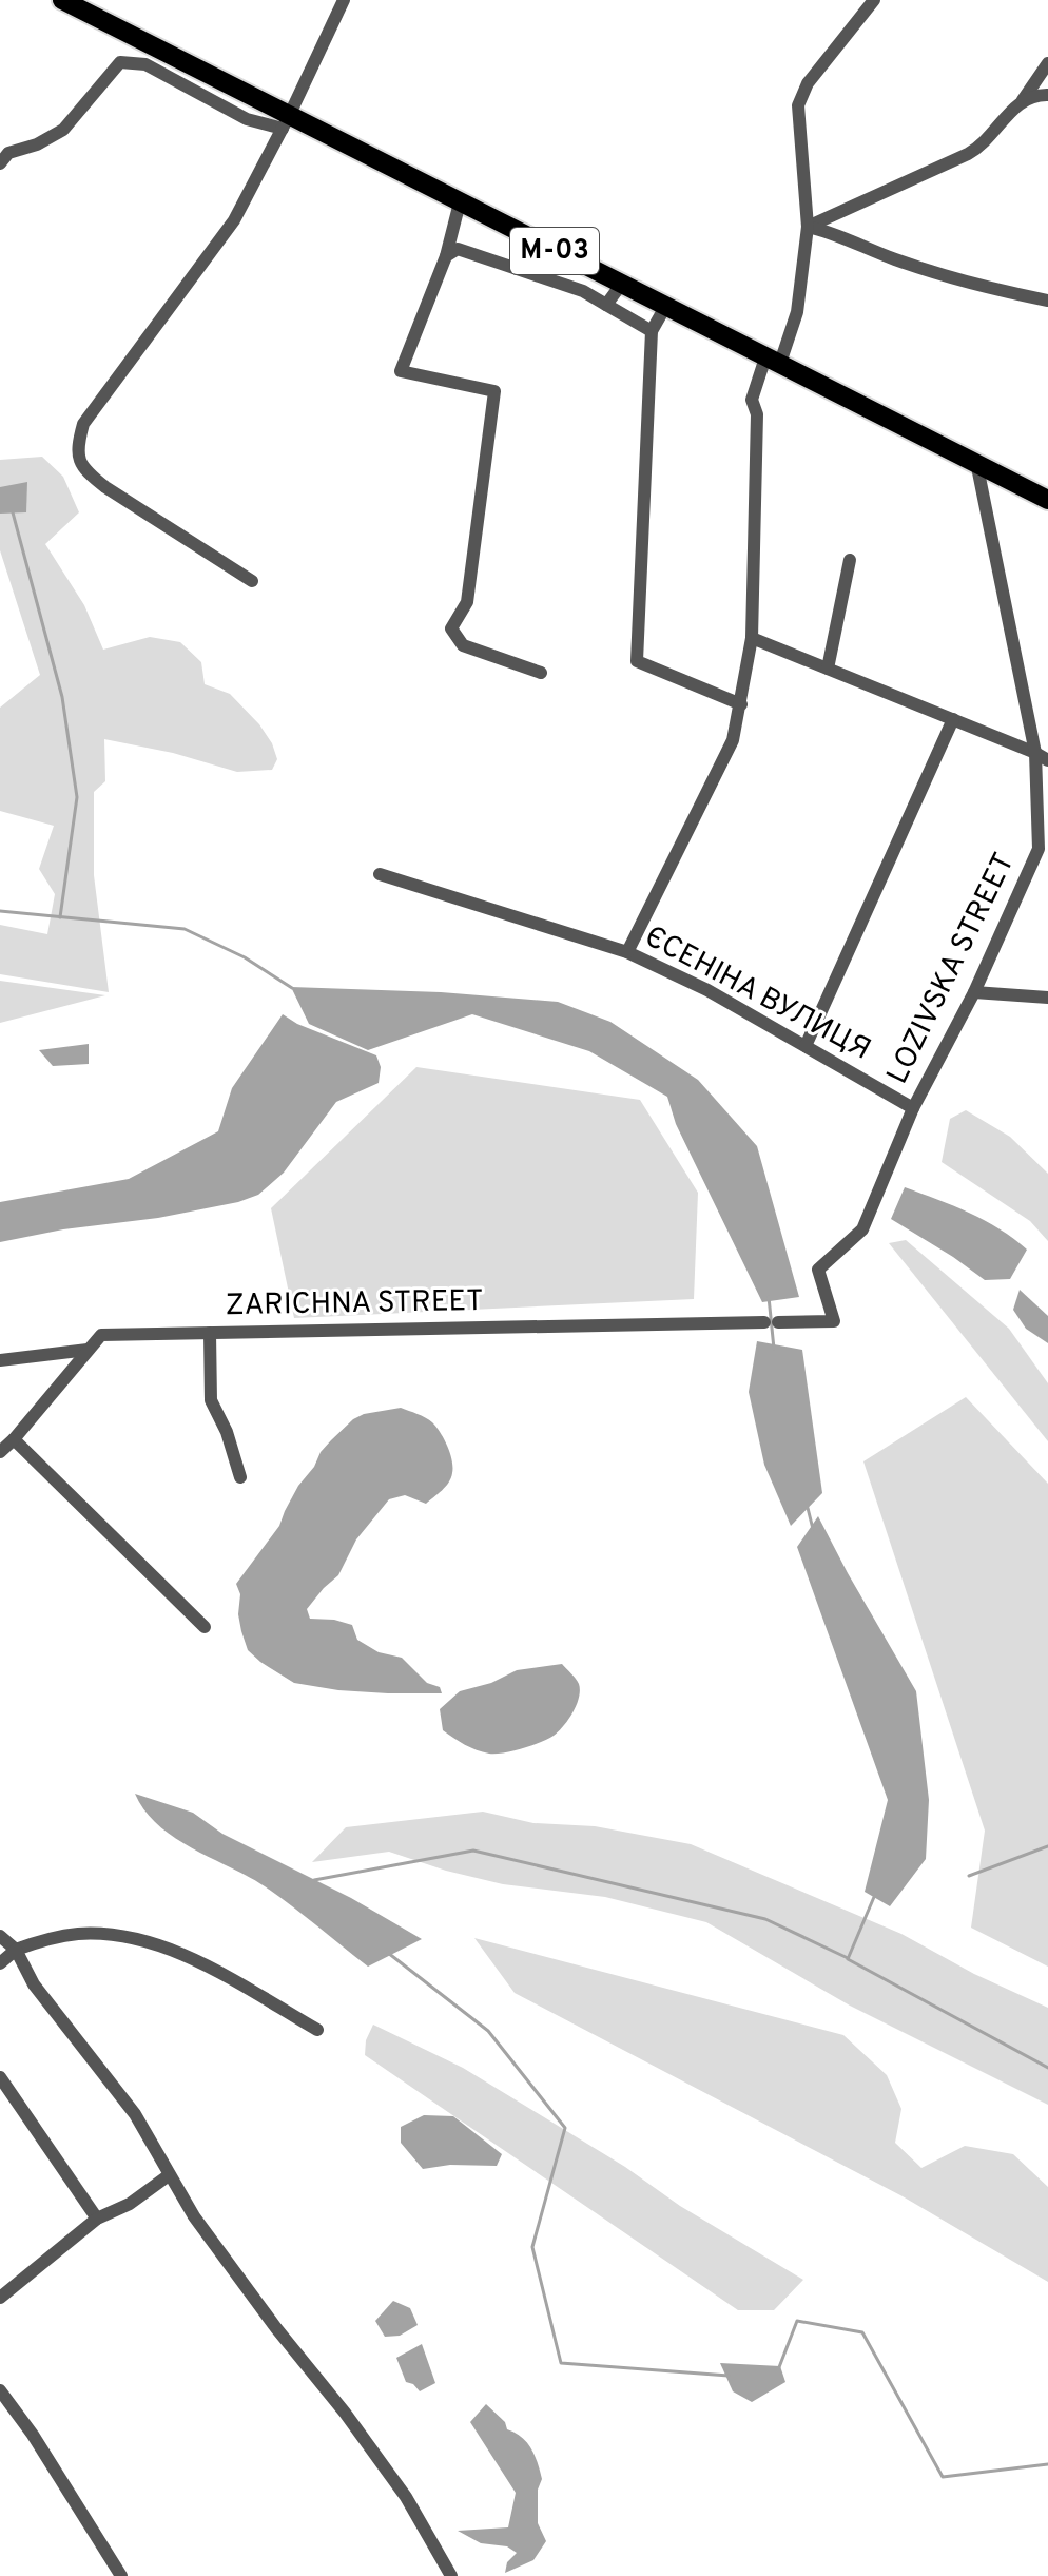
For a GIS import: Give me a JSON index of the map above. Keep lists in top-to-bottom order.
{
  "streets": {
    "highway": ["М-03"],
    "street": ["LOZIVSKA STREET", "ЄСЕНІНА ВУЛИЦЯ", "ZARICHNA STREET"]
  },
  "crossings": [
    ["М-03", "LOZIVSKA STREET"],
    ["LOZIVSKA STREET", "ЄСЕНІНА ВУЛИЦЯ"],
    ["LOZIVSKA STREET", "ZARICHNA STREET"]
  ]
}
